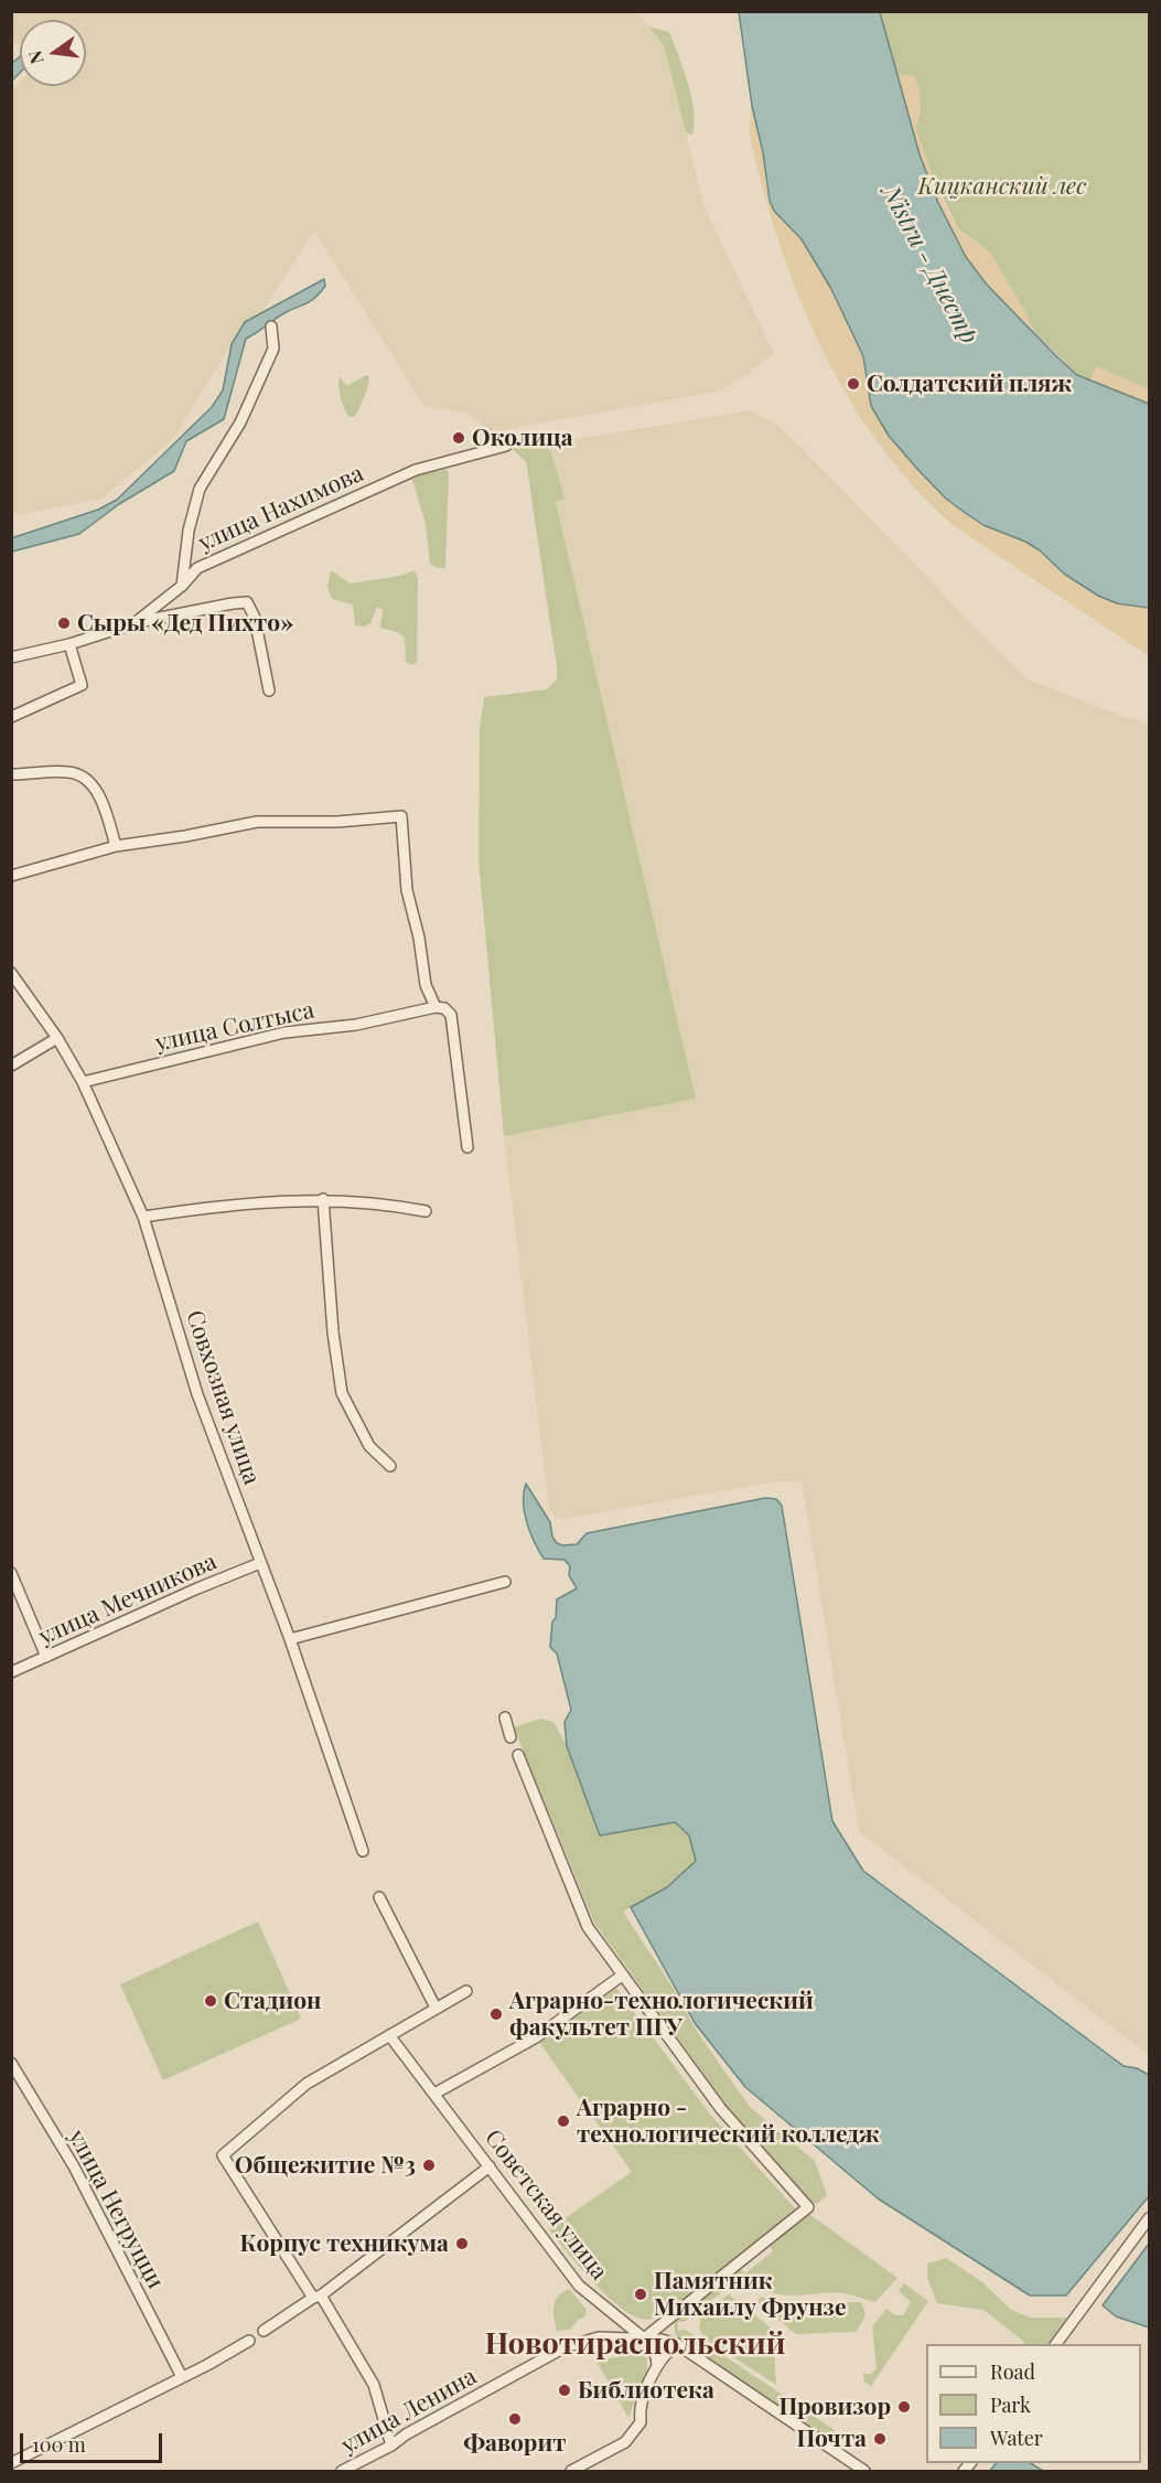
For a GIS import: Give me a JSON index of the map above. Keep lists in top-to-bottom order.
{
  "streets": {
    "street": [
      "улица Нахимова",
      "улица Солтыса",
      "Совхозная улица",
      "улица Мечникова",
      "Советская улица",
      "улица Негруцци",
      "улица Ленина"
    ]
  },
  "crossings": [
    ["улица Солтыса", "Совхозная улица"],
    ["Совхозная улица", "улица Мечникова"],
    ["Советская улица", "улица Ленина"]
  ],
  "districts": ["Новотираспольский"],
  "water": ["Nistru - Днестр"],
  "parks": ["Кицканский лес"],
  "places": [
    "Солдатский пляж",
    "Околица",
    "Сыры «Дед Пихто»",
    "Стадион",
    "Аграрно-технологический факультет ПГУ",
    "Аграрно - технологический колледж",
    "Общежитие №3",
    "Корпус техникума",
    "Памятник Михаилу Фрунзе",
    "Библиотека",
    "Провизор",
    "Фаворит",
    "Почта"
  ],
  "legend": ["Road", "Park", "Water"],
  "scale_bar": "100 m",
  "north": "left"
}
